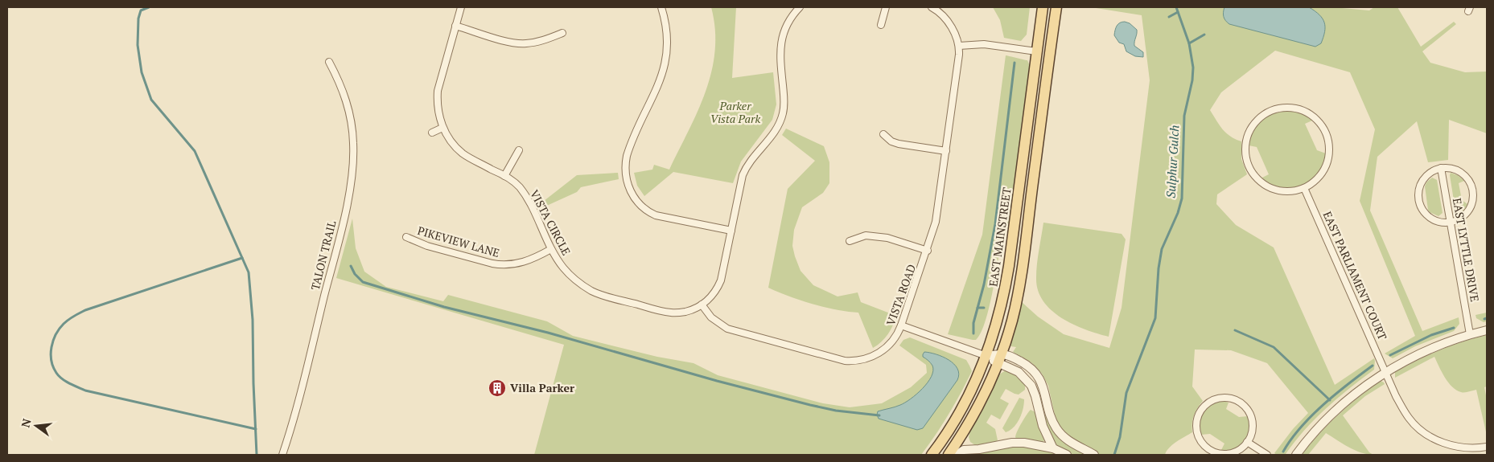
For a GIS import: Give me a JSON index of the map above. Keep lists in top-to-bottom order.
{
  "streets": {
    "main road": ["EAST MAINSTREET"],
    "street": [
      "VISTA CIRCLE",
      "PIKEVIEW LANE",
      "EAST LYTTLE DRIVE",
      "TALON TRAIL",
      "EAST PARLIAMENT COURT",
      "VISTA ROAD"
    ]
  },
  "crossings": [
    ["VISTA CIRCLE", "PIKEVIEW LANE"],
    ["VISTA CIRCLE", "VISTA ROAD"]
  ],
  "water": ["Sulphur Gulch"],
  "parks": ["Parker Vista Park"],
  "places": {
    "building": ["Villa Parker"]
  },
  "north": "left"
}
